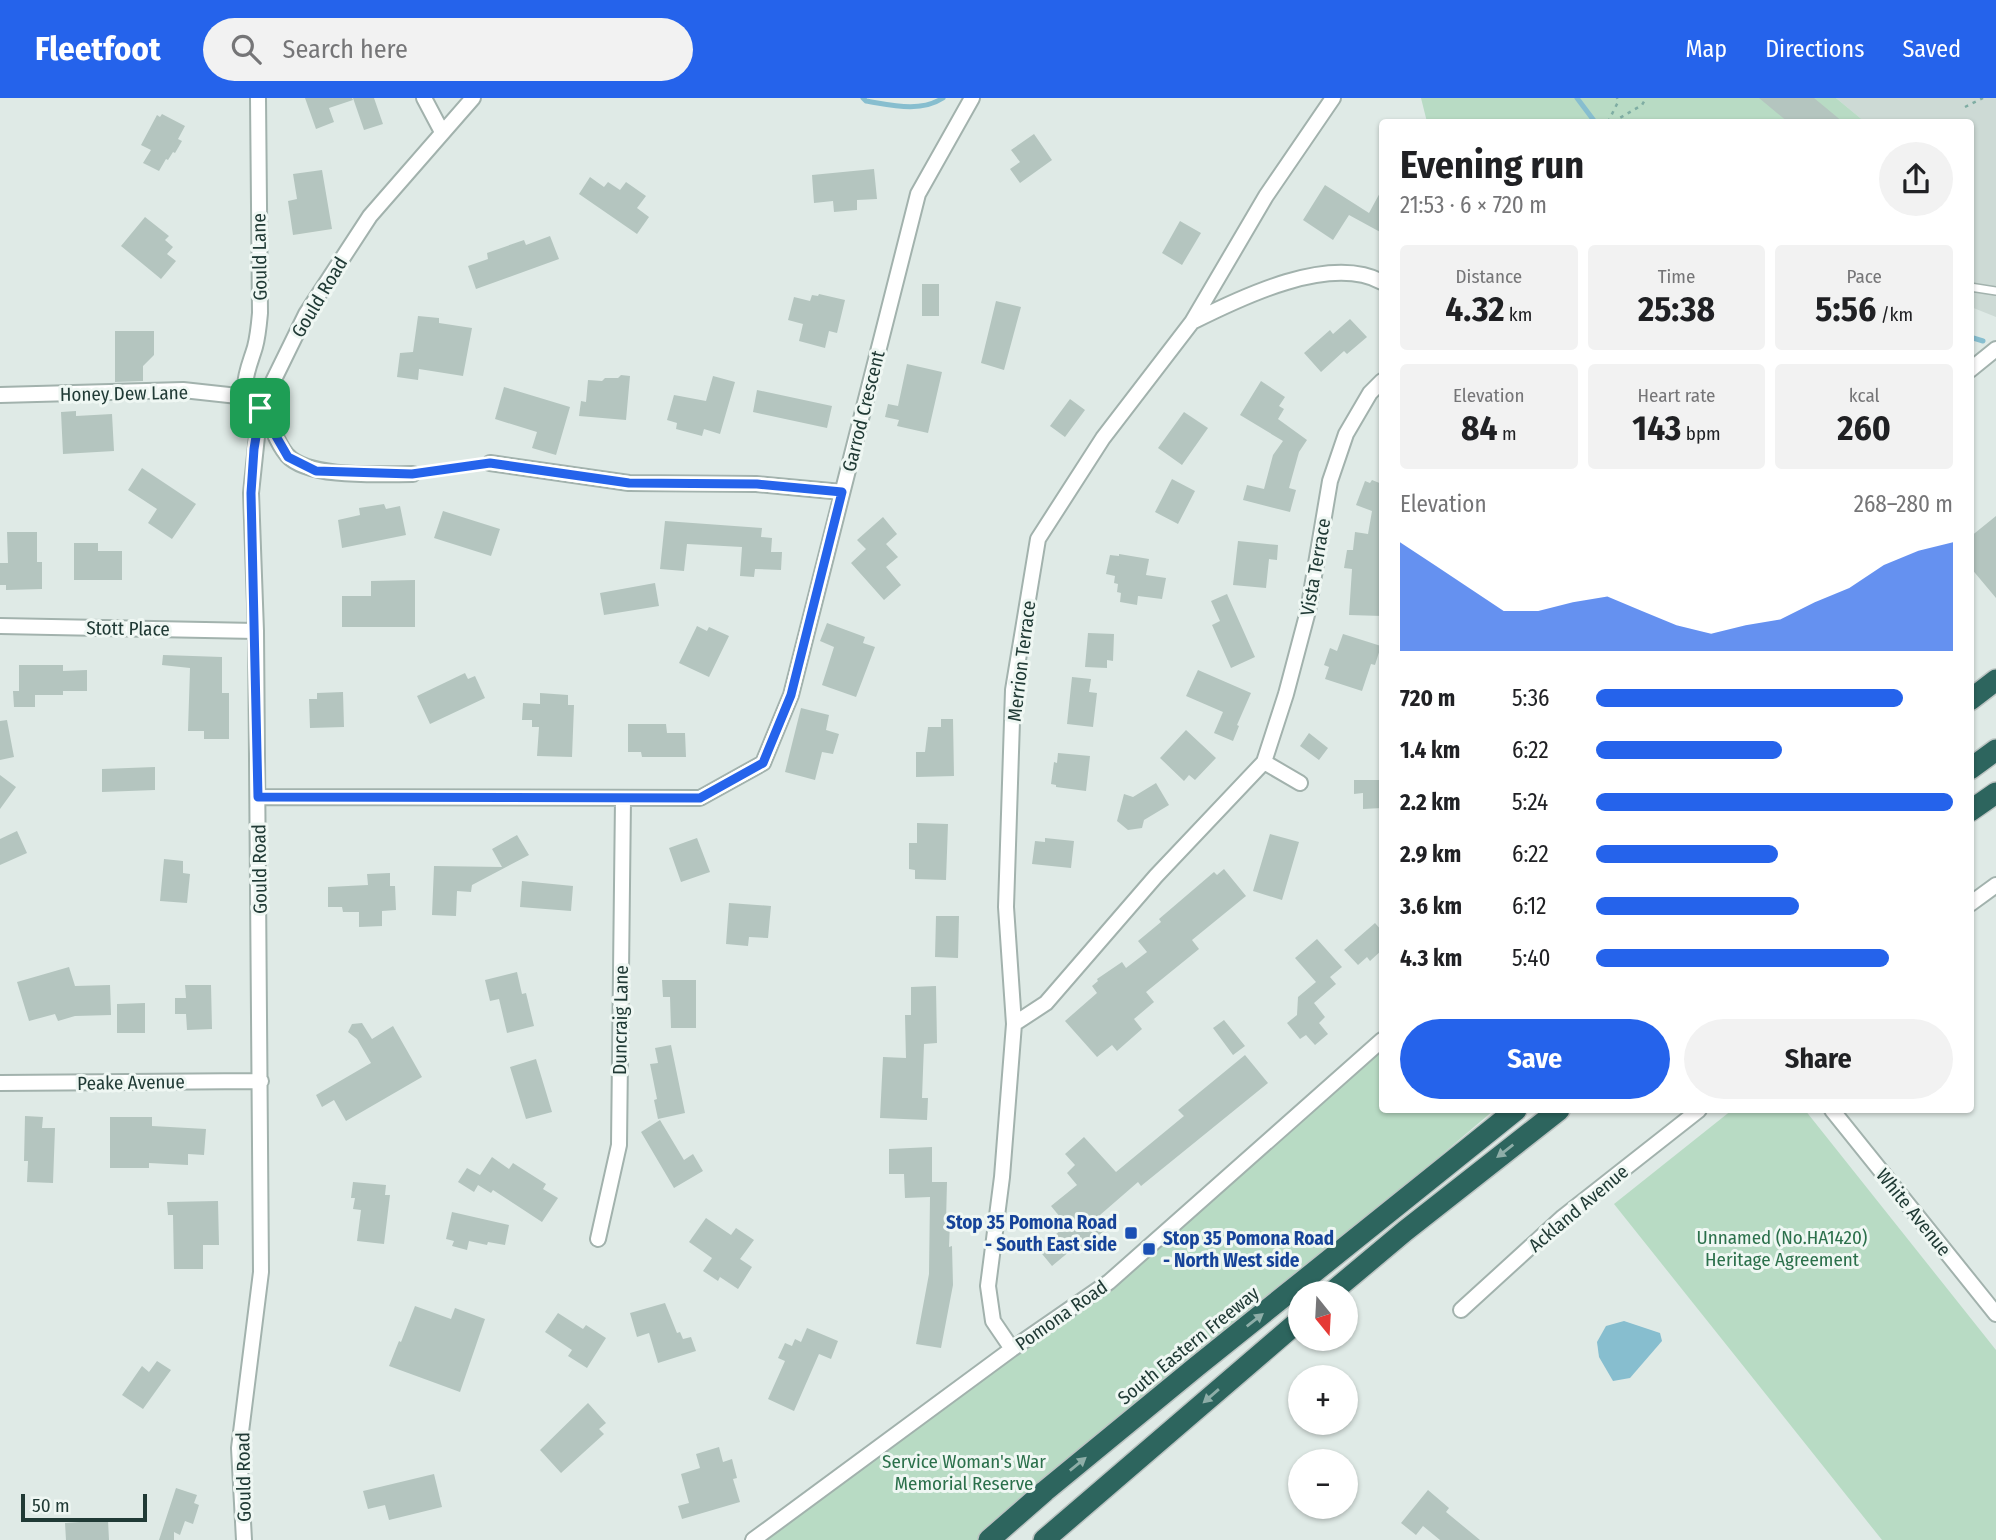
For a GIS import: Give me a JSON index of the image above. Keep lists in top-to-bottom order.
{
  "streets": {
    "highway": ["South Eastern Freeway"],
    "street": [
      "Gould Lane",
      "Gould Road",
      "Honey Dew Lane",
      "Garrod Crescent",
      "Vista Terrace",
      "Stott Place",
      "Merrion Terrace",
      "Duncraig Lane",
      "Peake Avenue",
      "Ackland Avenue",
      "White Avenue",
      "Pomona Road"
    ]
  },
  "crossings": [
    ["Gould Lane", "Honey Dew Lane"],
    ["Gould Road", "Garrod Crescent"],
    ["Gould Road", "Stott Place"],
    ["Gould Road", "Peake Avenue"],
    ["Garrod Crescent", "Duncraig Lane"],
    ["Vista Terrace", "Merrion Terrace"],
    ["Merrion Terrace", "Pomona Road"]
  ],
  "parks": ["Unnamed (No.HA1420) Heritage Agreement", "Service Woman's War Memorial Reserve"],
  "places": {
    "transit": ["Stop 35 Pomona Road - South East side", "Stop 35 Pomona Road - North West side"]
  },
  "scale_bar": "50 m",
  "north": "bottom",
  "page": {
    "header": "Fleetfoot",
    "search": "Search here",
    "nav": ["Map", "Directions", "Saved"],
    "heading": ["Evening run", "21:53 · 6 × 720 m"],
    "stats": [
      ["Distance", "4.32 km"],
      ["Time", "25:38"],
      ["Pace", "5:56 /km"],
      ["Elevation", "84 m"],
      ["Heart rate", "143 bpm"],
      ["kcal", "260"]
    ],
    "chart": ["Elevation", "268–280 m"],
    "list": [
      {
        "name": "720 m",
        "note": "5:36"
      },
      {
        "name": "1.4 km",
        "note": "6:22"
      },
      {
        "name": "2.2 km",
        "note": "5:24"
      },
      {
        "name": "2.9 km",
        "note": "6:22"
      },
      {
        "name": "3.6 km",
        "note": "6:12"
      },
      {
        "name": "4.3 km",
        "note": "5:40"
      }
    ],
    "buttons": ["Save", "Share"],
    "map_buttons": ["+", "−"],
    "scale": "50 m"
  }
}
